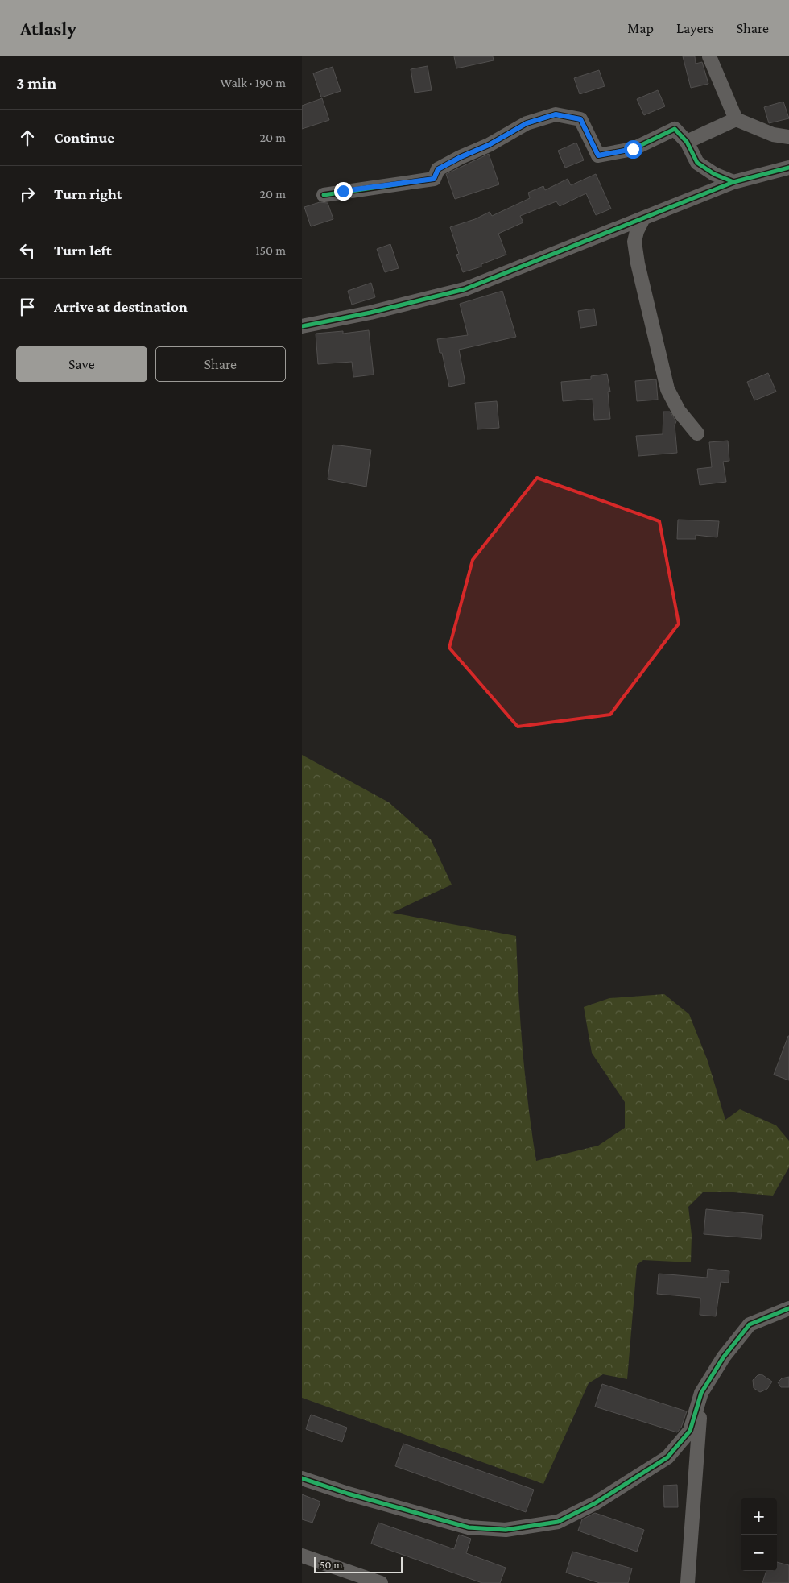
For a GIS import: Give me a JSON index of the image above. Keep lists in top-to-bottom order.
{
  "scale_bar": "50 m",
  "page": {
    "header": "Atlasly",
    "nav": ["Map", "Layers", "Share"],
    "heading": ["3 min", "Walk · 190 m"],
    "list": [
      ["Continue", "20 m"],
      ["Turn right", "20 m"],
      ["Turn left", "150 m"],
      "Arrive at destination"
    ],
    "buttons": ["Save", "Share"],
    "map_buttons": ["+", "−"],
    "scale": "50 m"
  }
}
